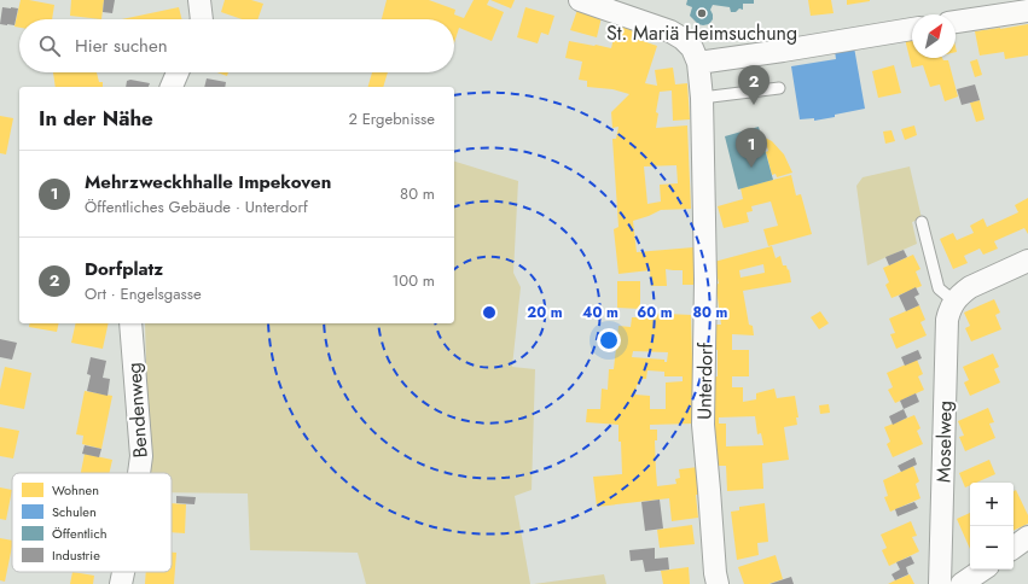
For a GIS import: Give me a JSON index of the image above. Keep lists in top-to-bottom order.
{
  "streets": {
    "street": ["Unterdorf", "Bendenweg", "Moselweg"]
  },
  "places": ["St. Mariä Heimsuchung"],
  "legend": [
    "Wohnen",
    "Schulen",
    "Öffentlich",
    "Industrie"
  ],
  "north": "top right",
  "page": {
    "search": "Hier suchen",
    "pins": ["2", "1"],
    "heading": ["In der Nähe", "2 Ergebnisse"],
    "list": [
      {
        "mark": "1",
        "name": "Mehrzweckhhalle Impekoven",
        "note": "Öffentliches Gebäude · Unterdorf",
        "value": "80 m"
      },
      {
        "mark": "2",
        "name": "Dorfplatz",
        "note": "Ort · Engelsgasse",
        "value": "100 m"
      }
    ],
    "map_buttons": ["+", "−"]
  },
  "rings": [
    "20 m",
    "40 m",
    "60 m",
    "80 m"
  ]
}
